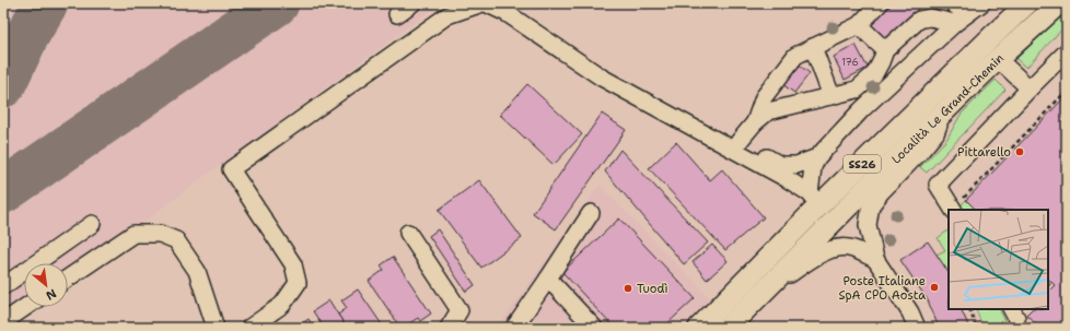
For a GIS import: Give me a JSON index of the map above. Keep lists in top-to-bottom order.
{
  "streets": {
    "main road": ["Località Le Grand-Chemin", "SS26"]
  },
  "places": ["Pittarello", "Poste Italiane SpA CPO Aosta", "Tuodì"],
  "house_numbers": ["176"],
  "north": "bottom right"
}
